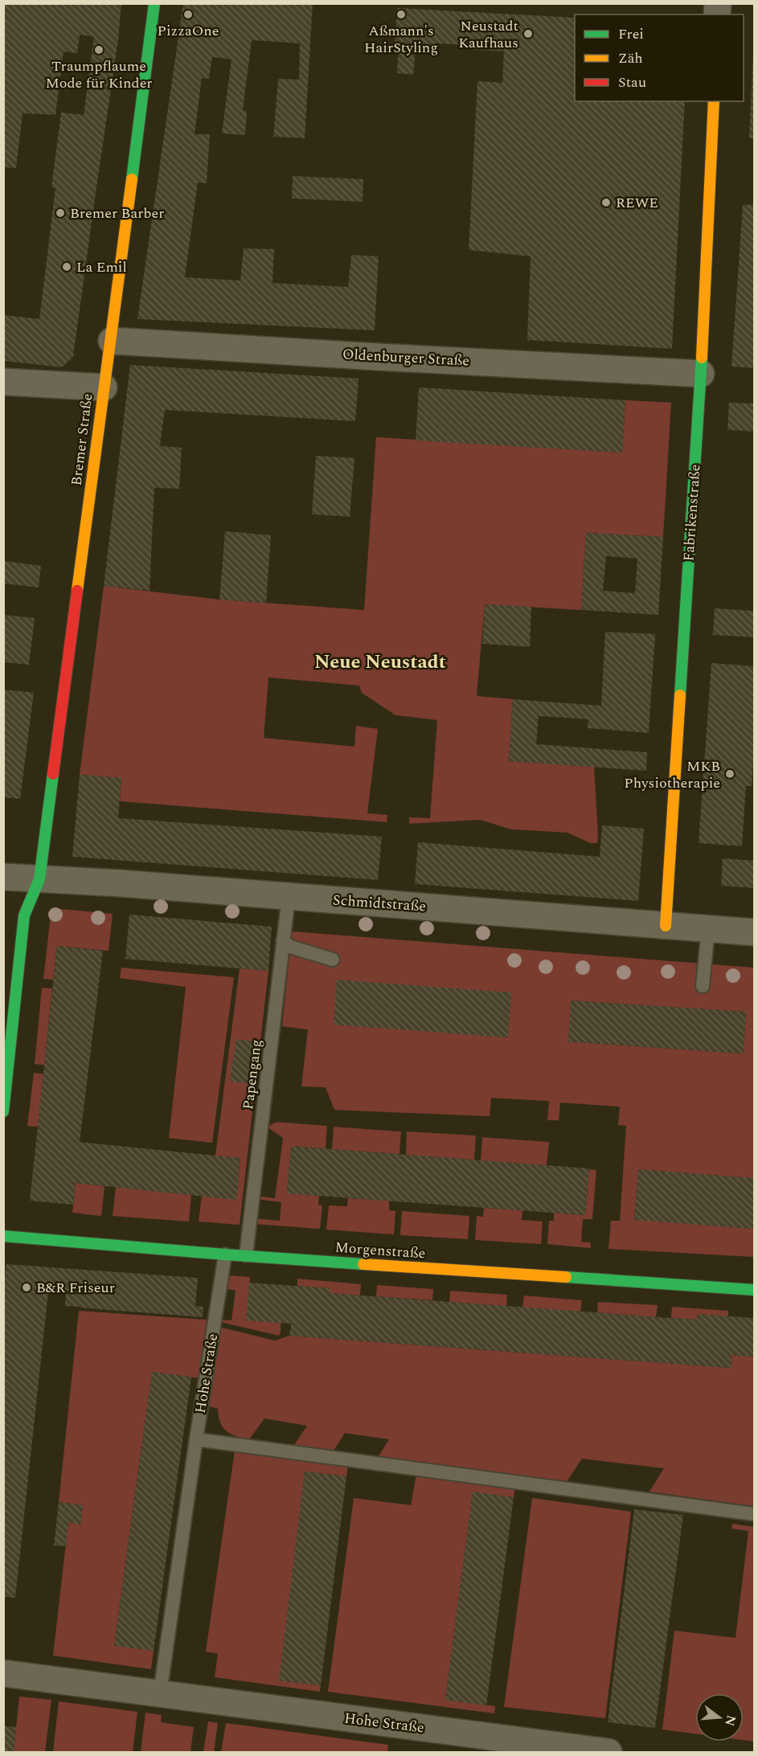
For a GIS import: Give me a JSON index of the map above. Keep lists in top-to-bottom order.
{
  "streets": {
    "street": [
      "Oldenburger Straße",
      "Bremer Straße",
      "Fabrikenstraße",
      "Schmidtstraße",
      "Morgenstraße",
      "Hohe Straße"
    ],
    "lane": ["Papengang"]
  },
  "crossings": [
    ["Oldenburger Straße", "Bremer Straße"],
    ["Oldenburger Straße", "Fabrikenstraße"],
    ["Bremer Straße", "Schmidtstraße"],
    ["Fabrikenstraße", "Schmidtstraße"],
    ["Schmidtstraße", "Papengang"],
    ["Papengang", "Morgenstraße"],
    ["Morgenstraße", "Hohe Straße"]
  ],
  "districts": ["Neue Neustadt"],
  "places": [
    "PizzaOne",
    "Aßmann's HairStyling",
    "Neustadt Kaufhaus",
    "Traumpflaume Mode für Kinder",
    "REWE",
    "Bremer Barber",
    "La Emil",
    "MKB Physiotherapie",
    "B&R Friseur"
  ],
  "legend": ["Frei", "Zäh", "Stau"],
  "north": "right"
}
